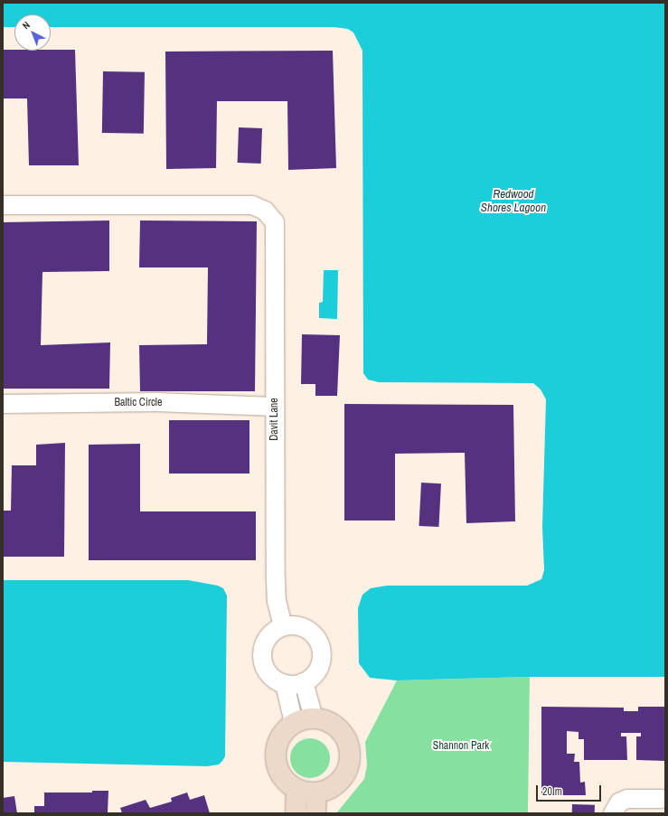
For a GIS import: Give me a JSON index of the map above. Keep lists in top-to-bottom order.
{
  "streets": {
    "street": ["Baltic Circle", "Davit Lane"]
  },
  "crossings": [
    ["Baltic Circle", "Davit Lane"]
  ],
  "water": ["Redwood Shores Lagoon"],
  "parks": ["Shannon Park"],
  "scale_bar": "20 m",
  "north": "top left"
}
